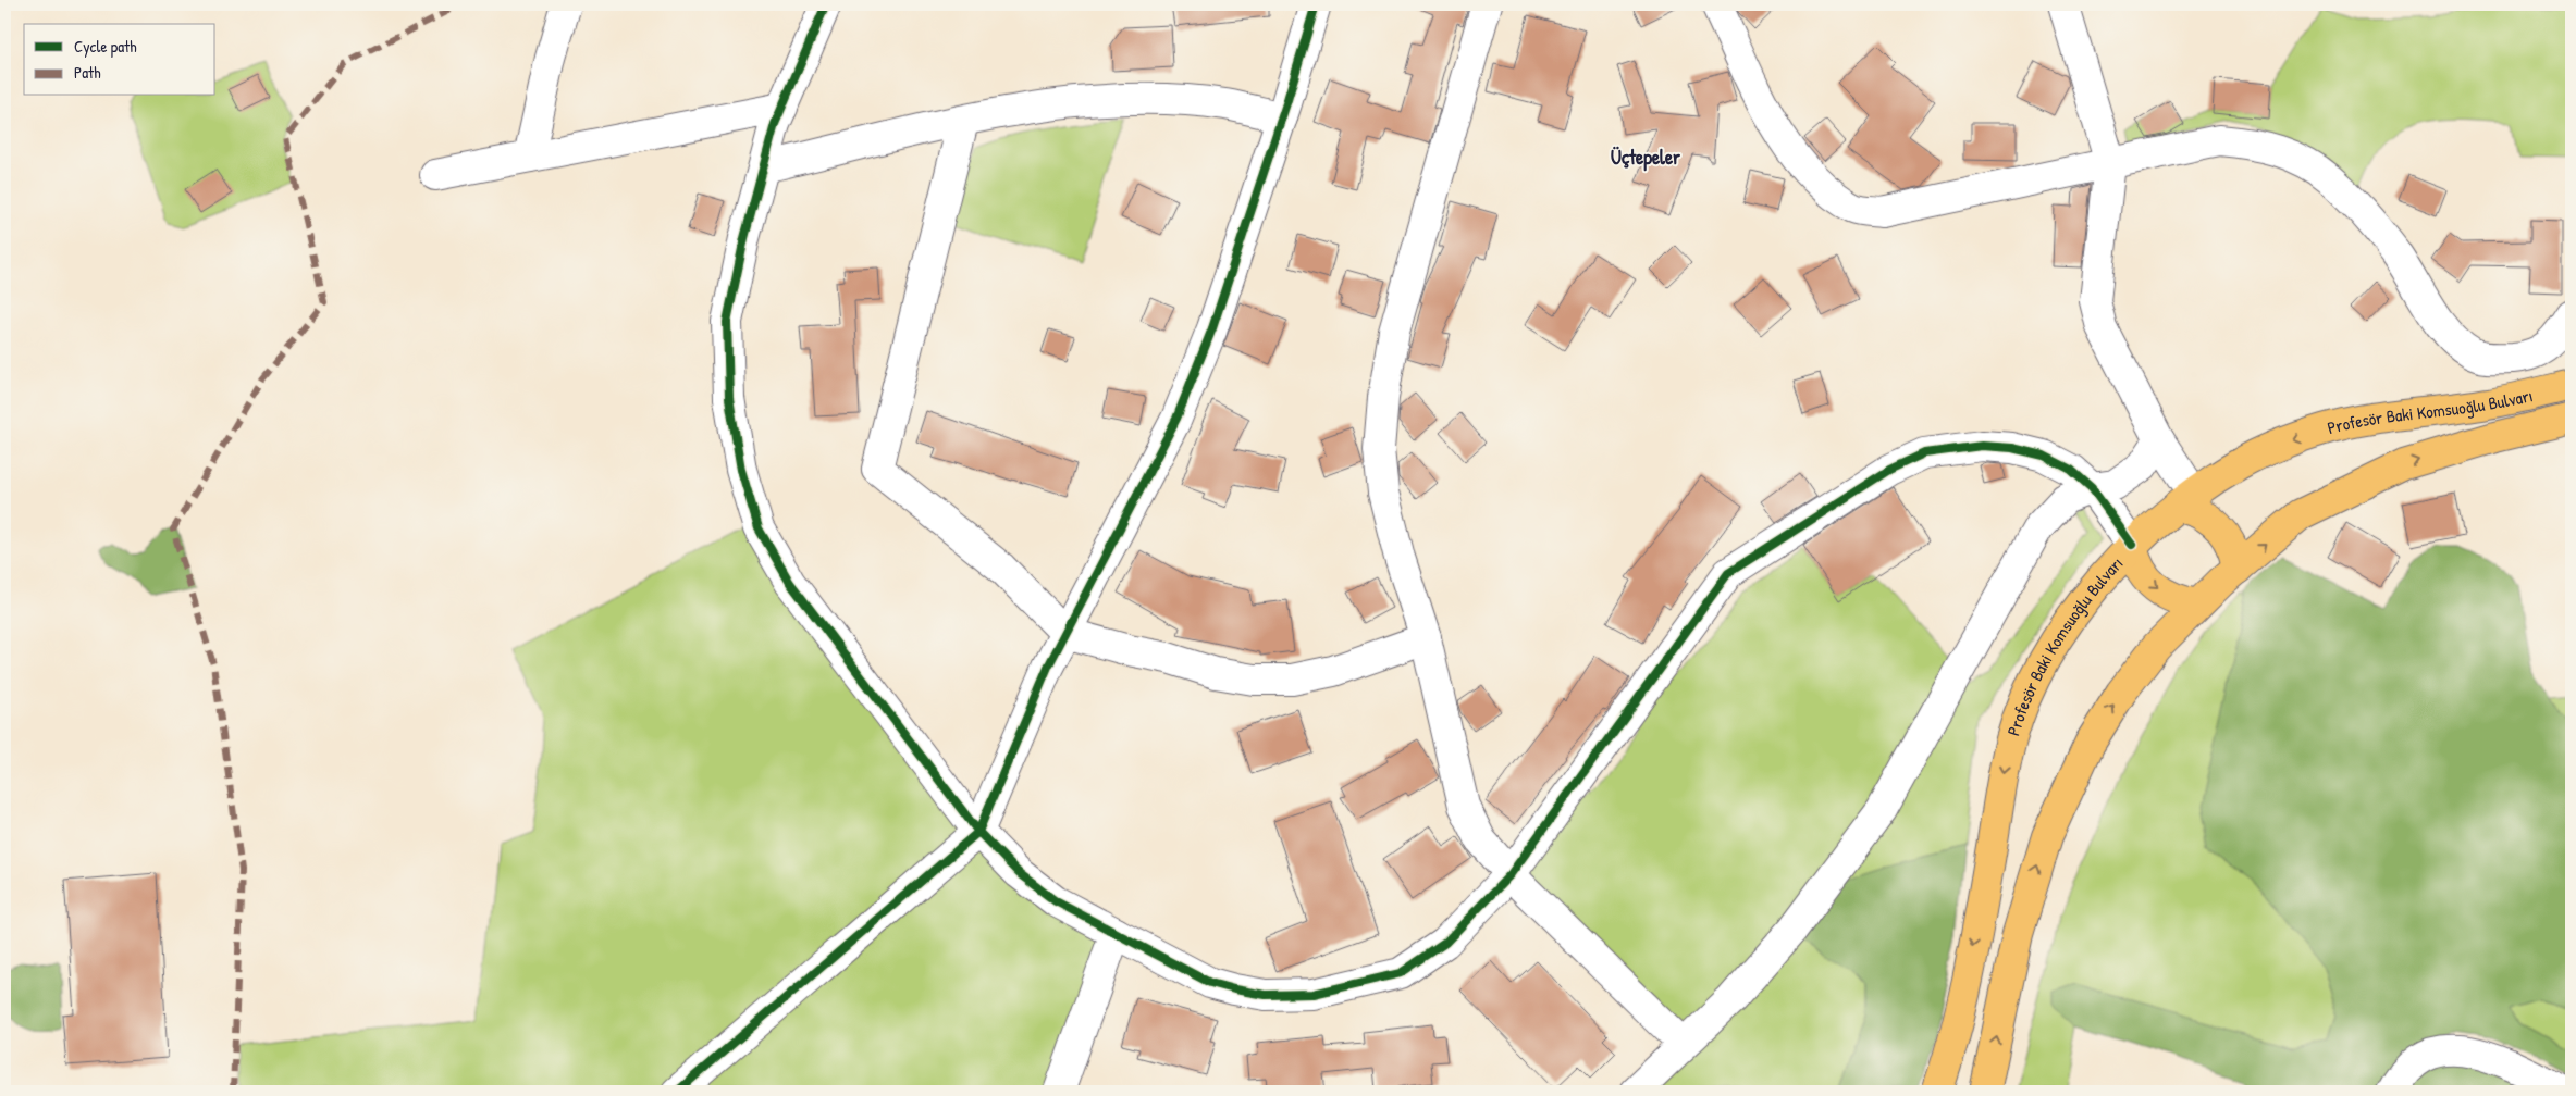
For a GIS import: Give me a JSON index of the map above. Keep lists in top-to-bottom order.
{
  "streets": {
    "main road": ["Profesör Baki Komsuoğlu Bulvarı"]
  },
  "districts": ["Üçtepeler"],
  "legend": ["Cycle path", "Path"]
}
